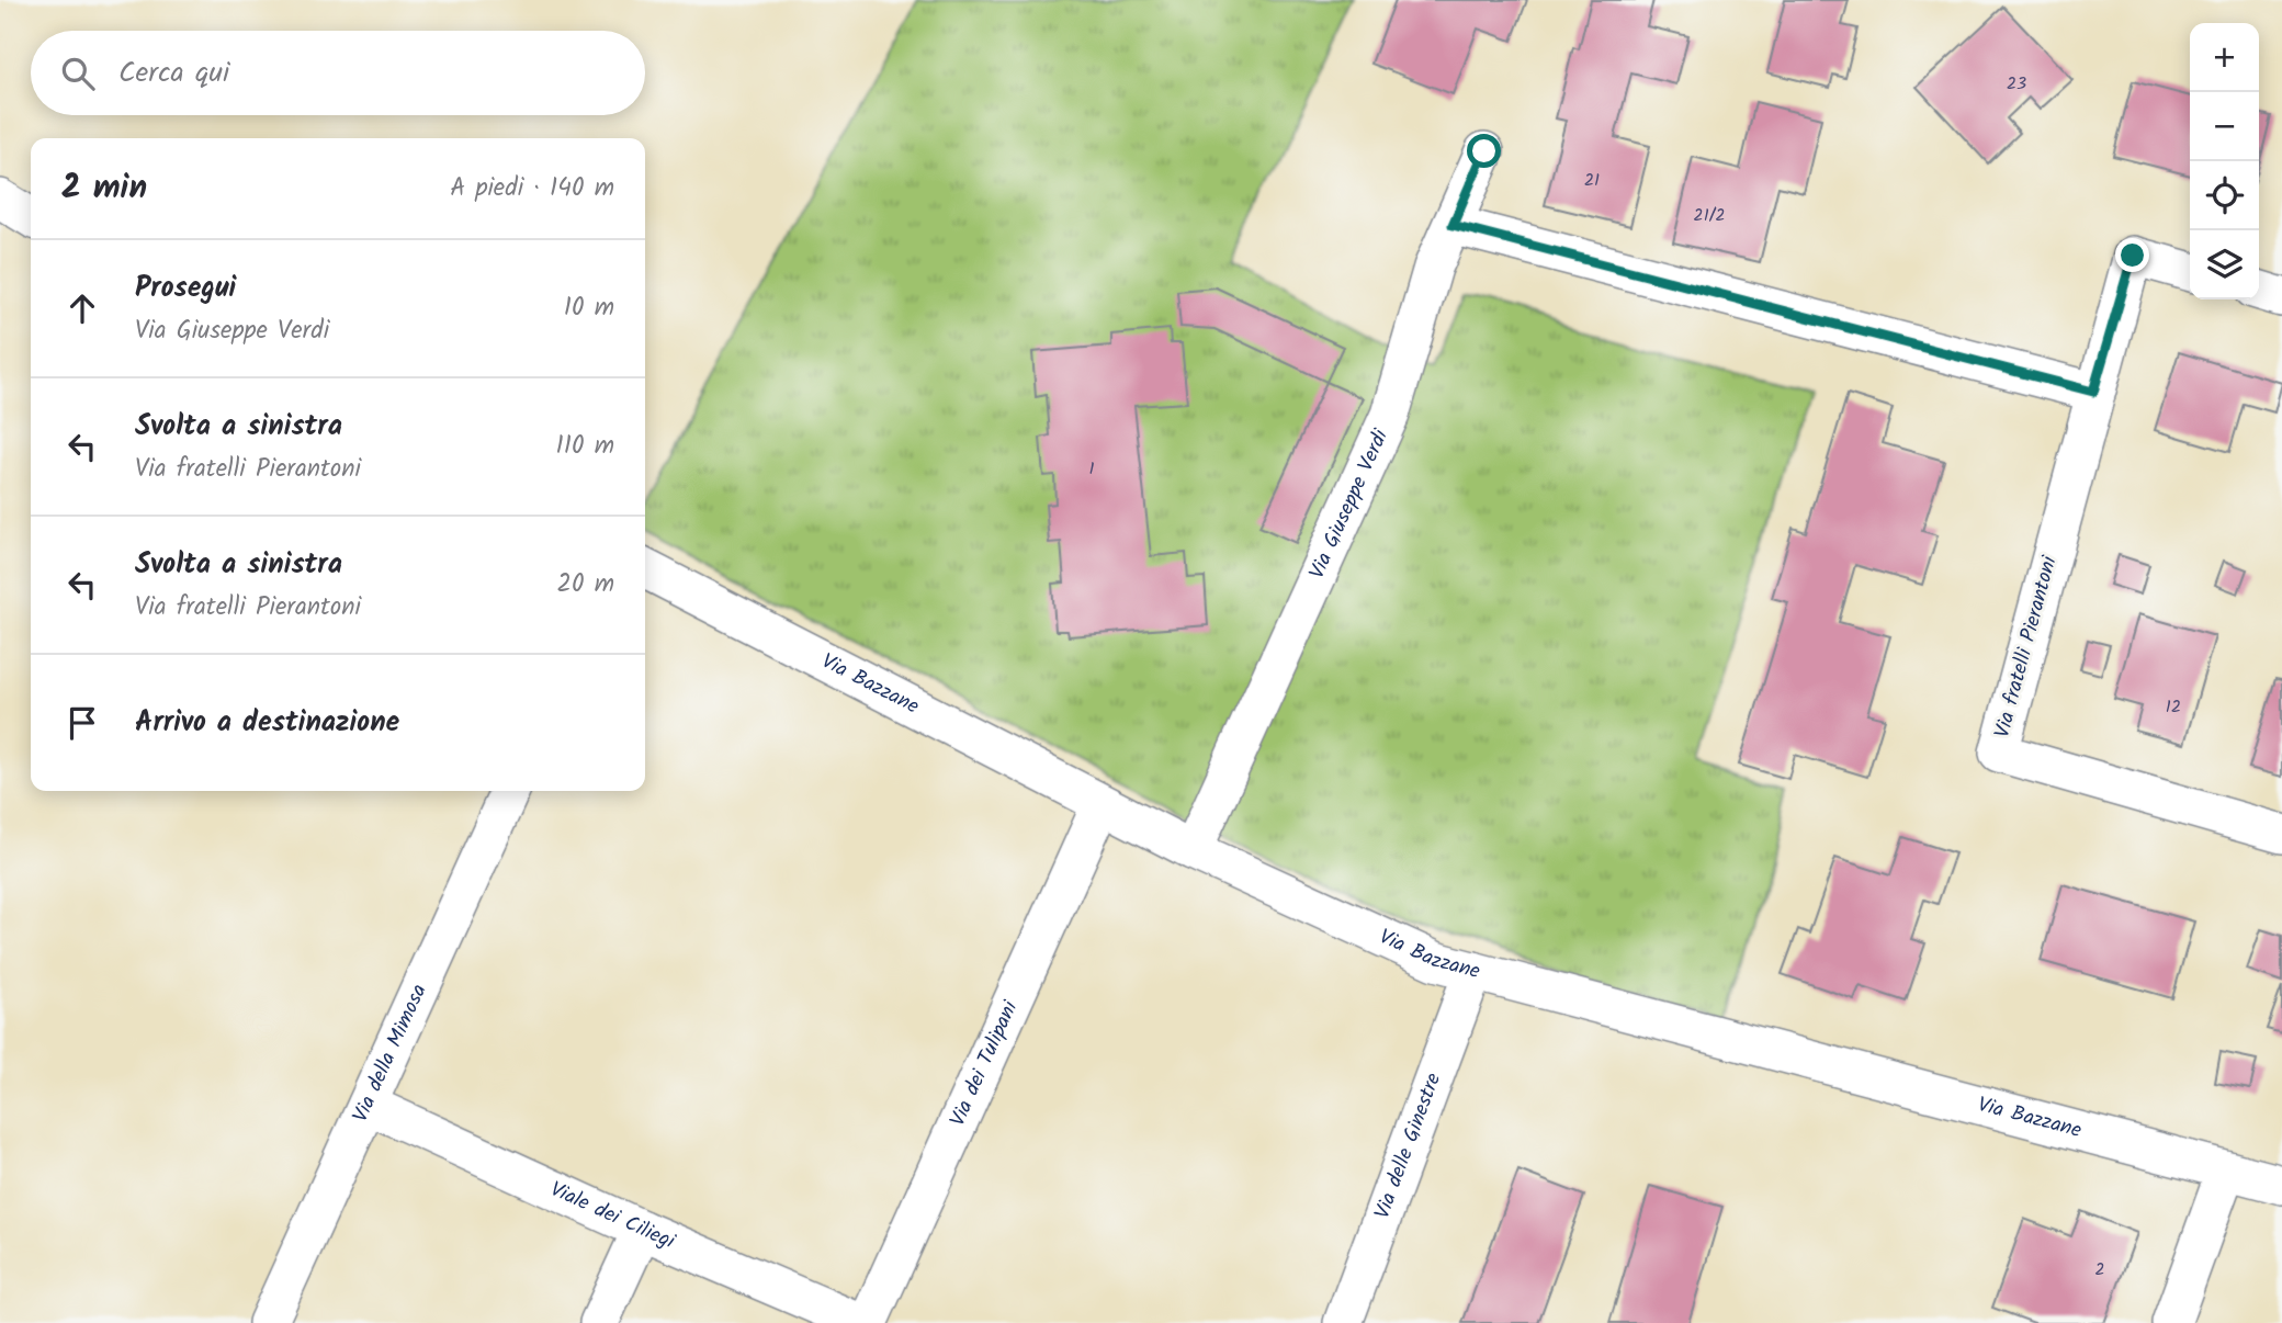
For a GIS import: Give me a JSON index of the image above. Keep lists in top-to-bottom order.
{
  "streets": {
    "street": [
      "Via Giuseppe Verdi",
      "Via fratelli Pierantoni",
      "Via Bazzane",
      "Via della Mimosa",
      "Via dei Tulipani",
      "Via delle Ginestre",
      "Viale dei Ciliegi"
    ]
  },
  "crossings": [
    ["Via Giuseppe Verdi", "Via Bazzane"],
    ["Via Bazzane", "Via dei Tulipani"],
    ["Via Bazzane", "Via delle Ginestre"],
    ["Via della Mimosa", "Viale dei Ciliegi"]
  ],
  "house_numbers": [
    "23",
    "21",
    "21/2",
    "1",
    "12",
    "2"
  ],
  "page": {
    "map_buttons": ["+", "−"],
    "search": "Cerca qui",
    "heading": ["2 min", "A piedi · 140 m"],
    "list": [
      ["Prosegui", "Via Giuseppe Verdi", "10 m"],
      ["Svolta a sinistra", "Via fratelli Pierantoni", "110 m"],
      ["Svolta a sinistra", "Via fratelli Pierantoni", "20 m"],
      "Arrivo a destinazione"
    ]
  }
}
